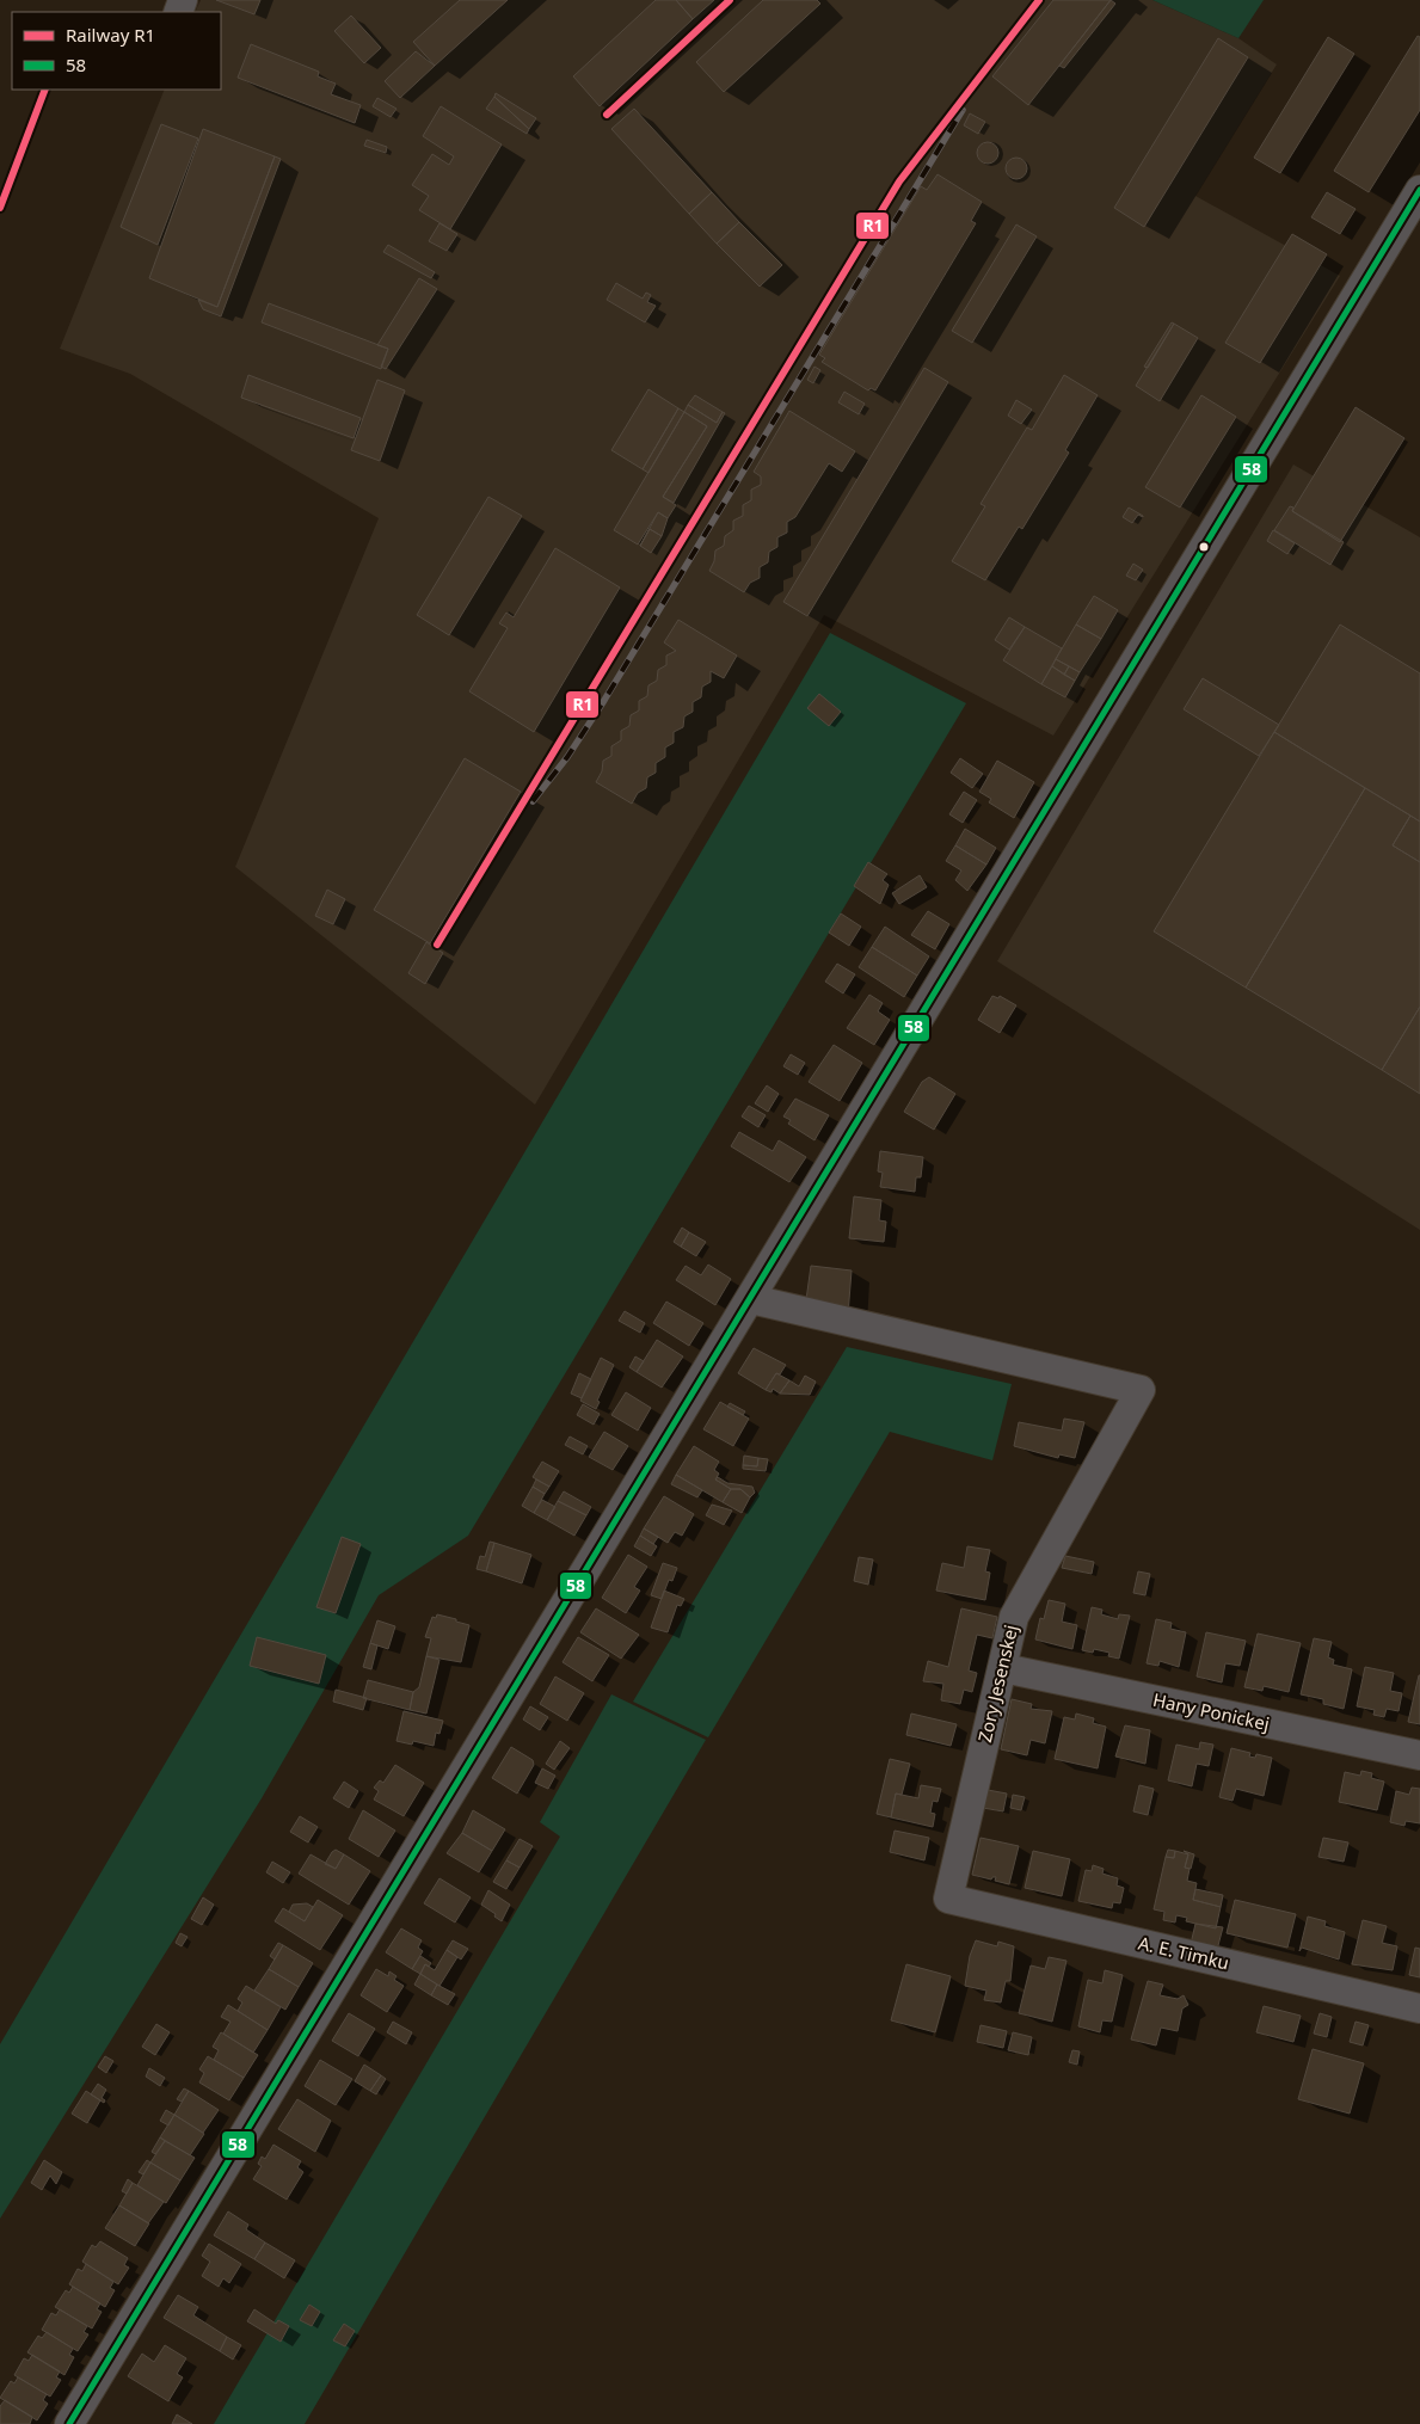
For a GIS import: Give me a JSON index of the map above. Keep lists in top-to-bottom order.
{
  "streets": {
    "street": ["Zory Jesenskej", "Hany Ponickej", "A. E. Timku"]
  },
  "crossings": [
    ["Zory Jesenskej", "Hany Ponickej"],
    ["Zory Jesenskej", "A. E. Timku"]
  ],
  "lines": ["rail line R1", "transit line 58"],
  "legend": ["Railway R1", "58"]
}
